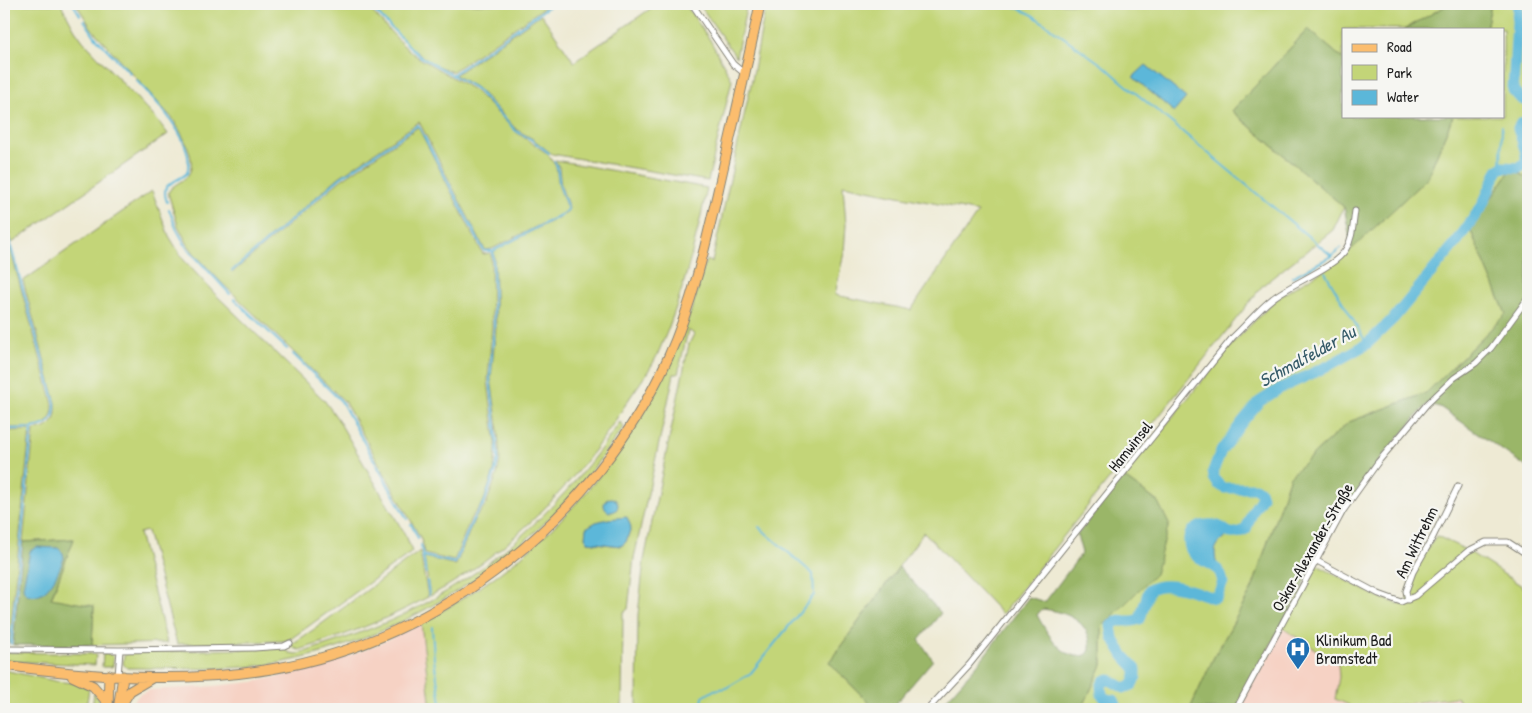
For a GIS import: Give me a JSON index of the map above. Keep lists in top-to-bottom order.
{
  "streets": {
    "street": ["Hamwinsel", "Am Wittrehm", "Oskar-Alexander-Straße"]
  },
  "crossings": [
    ["Am Wittrehm", "Oskar-Alexander-Straße"]
  ],
  "water": ["Schmalfelder Au"],
  "places": {
    "hospital": ["Klinikum Bad Bramstedt"]
  },
  "legend": ["Road", "Park", "Water"]
}
